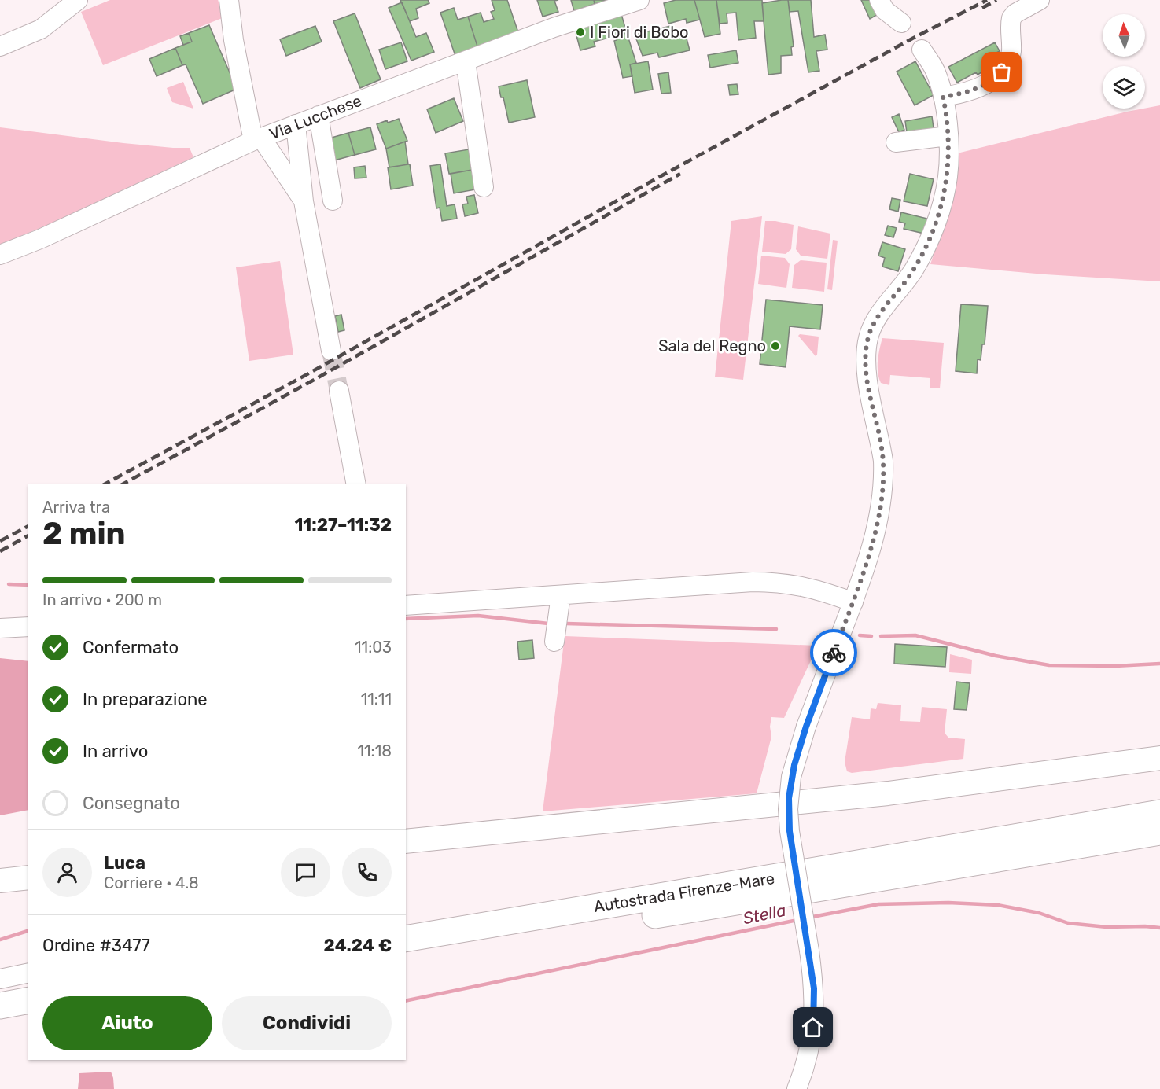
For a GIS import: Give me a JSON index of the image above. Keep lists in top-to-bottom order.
{
  "streets": {
    "highway": ["Autostrada Firenze-Mare"],
    "street": ["Via Lucchese"]
  },
  "water": ["Stella"],
  "places": ["I Fiori di Bobo", "Sala del Regno"],
  "north": "top",
  "page": {
    "heading": ["2 min", "Arriva tra", "11:27–11:32"],
    "panel": [
      "Luca",
      "Corriere · 4.8",
      "Ordine #3477",
      "24.24 €"
    ],
    "bar": "In arrivo · 200 m",
    "list": [
      ["Confermato", "11:03"],
      ["In preparazione", "11:11"],
      ["In arrivo", "11:18"],
      "Consegnato"
    ],
    "buttons": ["Aiuto", "Condividi"]
  }
}
